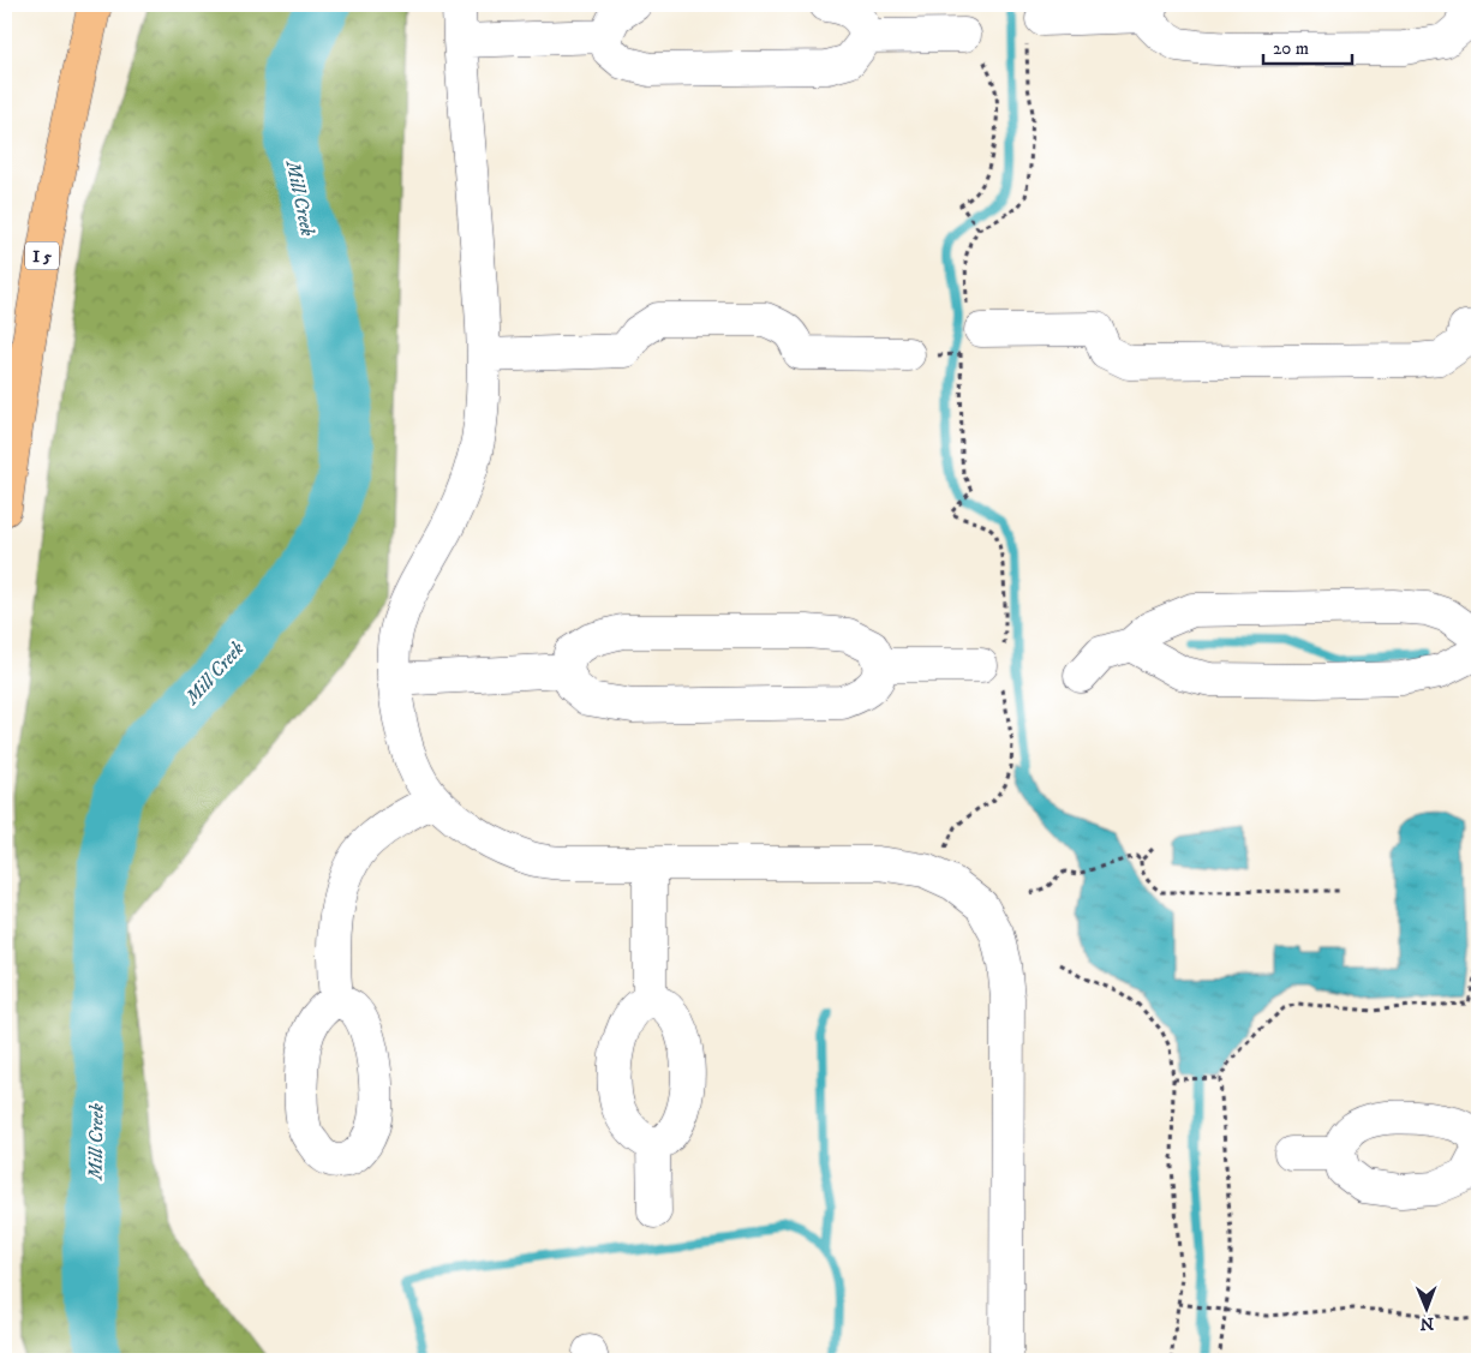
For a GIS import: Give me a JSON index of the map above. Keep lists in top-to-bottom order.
{
  "streets": {
    "highway": ["I 5"]
  },
  "water": ["Mill Creek"],
  "scale_bar": "20 m",
  "north": "bottom"
}
